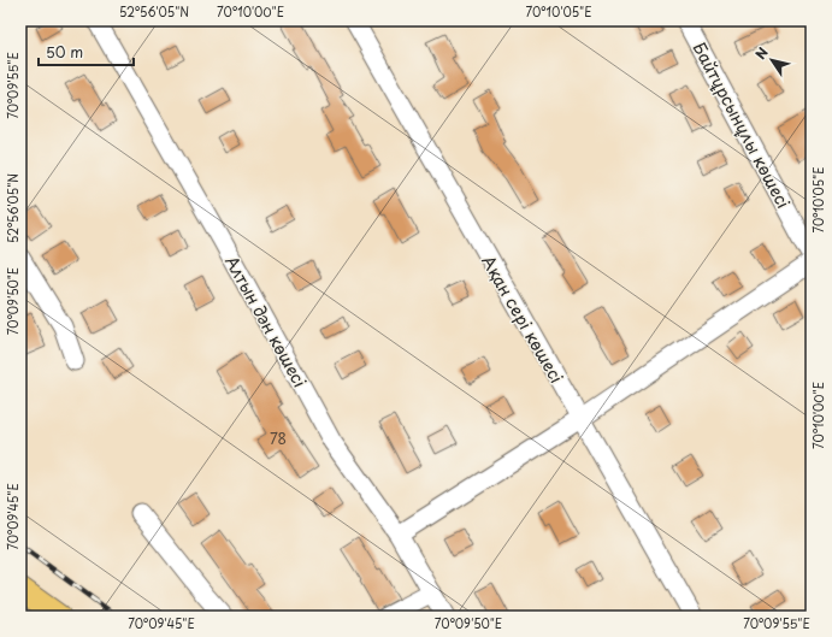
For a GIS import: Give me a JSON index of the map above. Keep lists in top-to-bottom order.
{
  "streets": {
    "street": ["Байтұрсынұлы көшесі", "Ақан сері көшесі", "Алтын дән көшесі"]
  },
  "house_numbers": ["78"],
  "scale_bar": "50 m",
  "north": "top left",
  "coordinates": [
    "52°56'05\"N",
    "70°10'00\"E",
    "70°10'05\"E",
    "70°09'55\"E",
    "70°09'50\"E",
    "70°09'45\"E"
  ]
}
